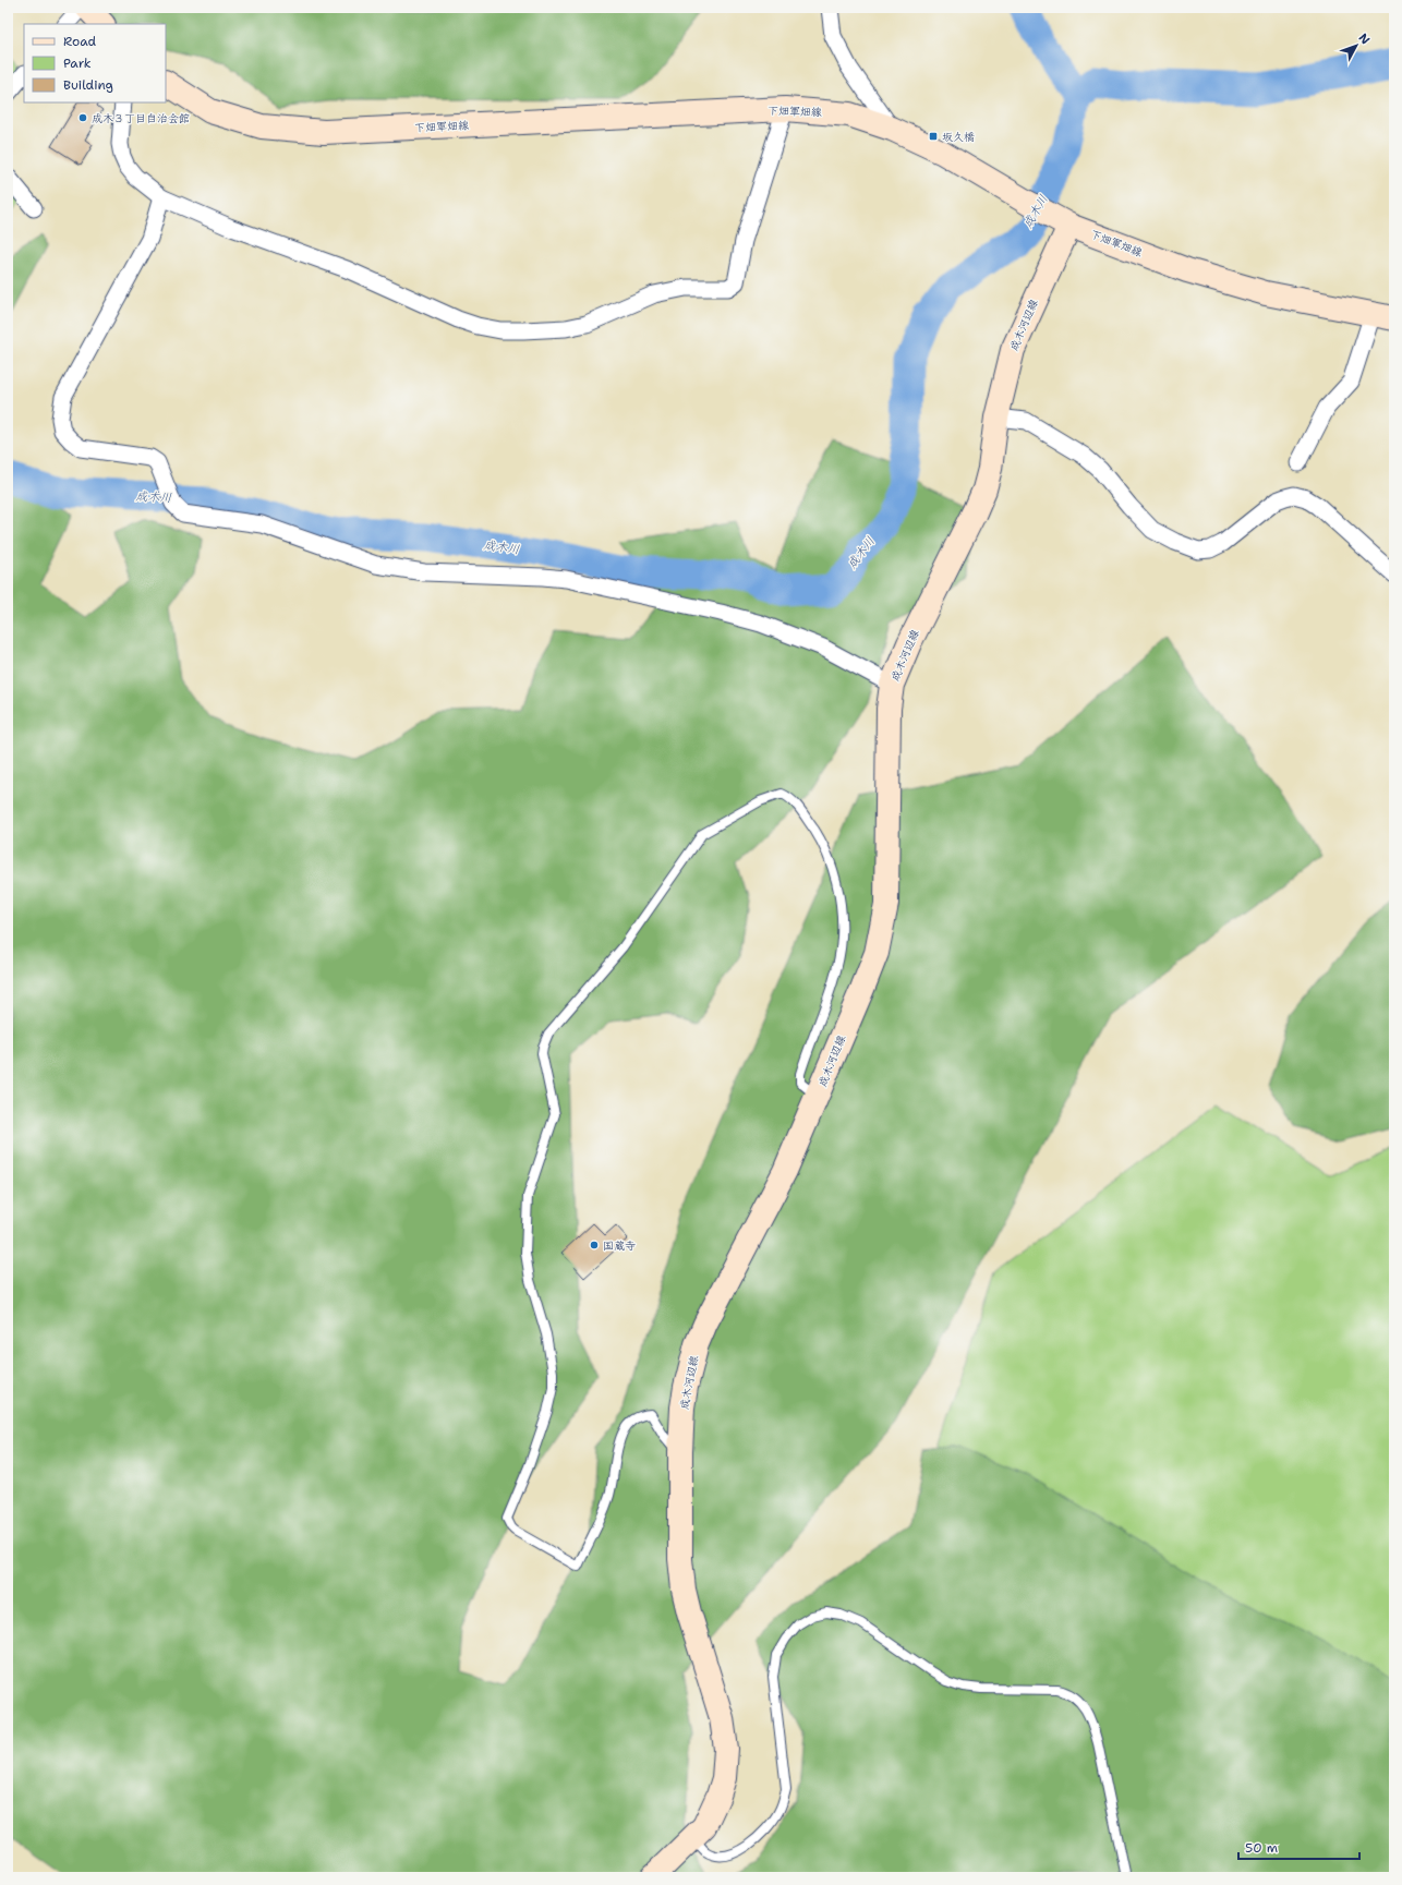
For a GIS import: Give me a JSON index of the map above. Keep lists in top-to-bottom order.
{
  "streets": {
    "main road": ["下畑軍畑線", "成木河辺線"]
  },
  "crossings": [
    ["下畑軍畑線", "成木河辺線"]
  ],
  "water": ["成木川"],
  "places": {
    "other": ["成木３丁目自治会館", "国蔵寺"],
    "transit": ["坂久橋"]
  },
  "legend": ["Road", "Park", "Building"],
  "scale_bar": "50 m",
  "north": "top right"
}
